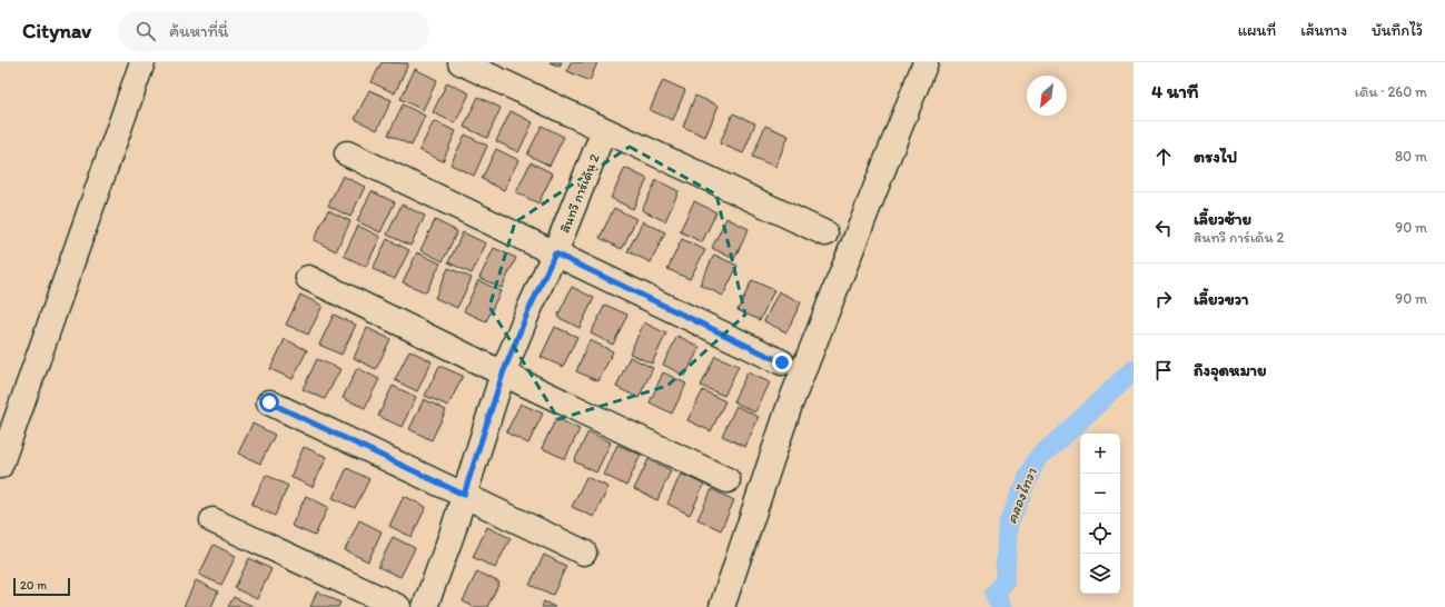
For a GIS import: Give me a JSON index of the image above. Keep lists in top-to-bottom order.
{
  "streets": {
    "street": ["สินทวี การ์เด้น 2"]
  },
  "water": ["คลองไทวา"],
  "scale_bar": "20 m",
  "north": "bottom left",
  "page": {
    "header": "Citynav",
    "search": "ค้นหาที่นี่",
    "nav": ["แผนที่", "เส้นทาง", "บันทึกไว้"],
    "heading": ["4 นาที", "เดิน · 260 m"],
    "list": [
      ["ตรงไป", "80 m"],
      ["เลี้ยวซ้าย", "สินทวี การ์เด้น 2", "90 m"],
      ["เลี้ยวขวา", "90 m"],
      "ถึงจุดหมาย"
    ],
    "map_buttons": ["+", "−"],
    "scale": "20 m"
  }
}
